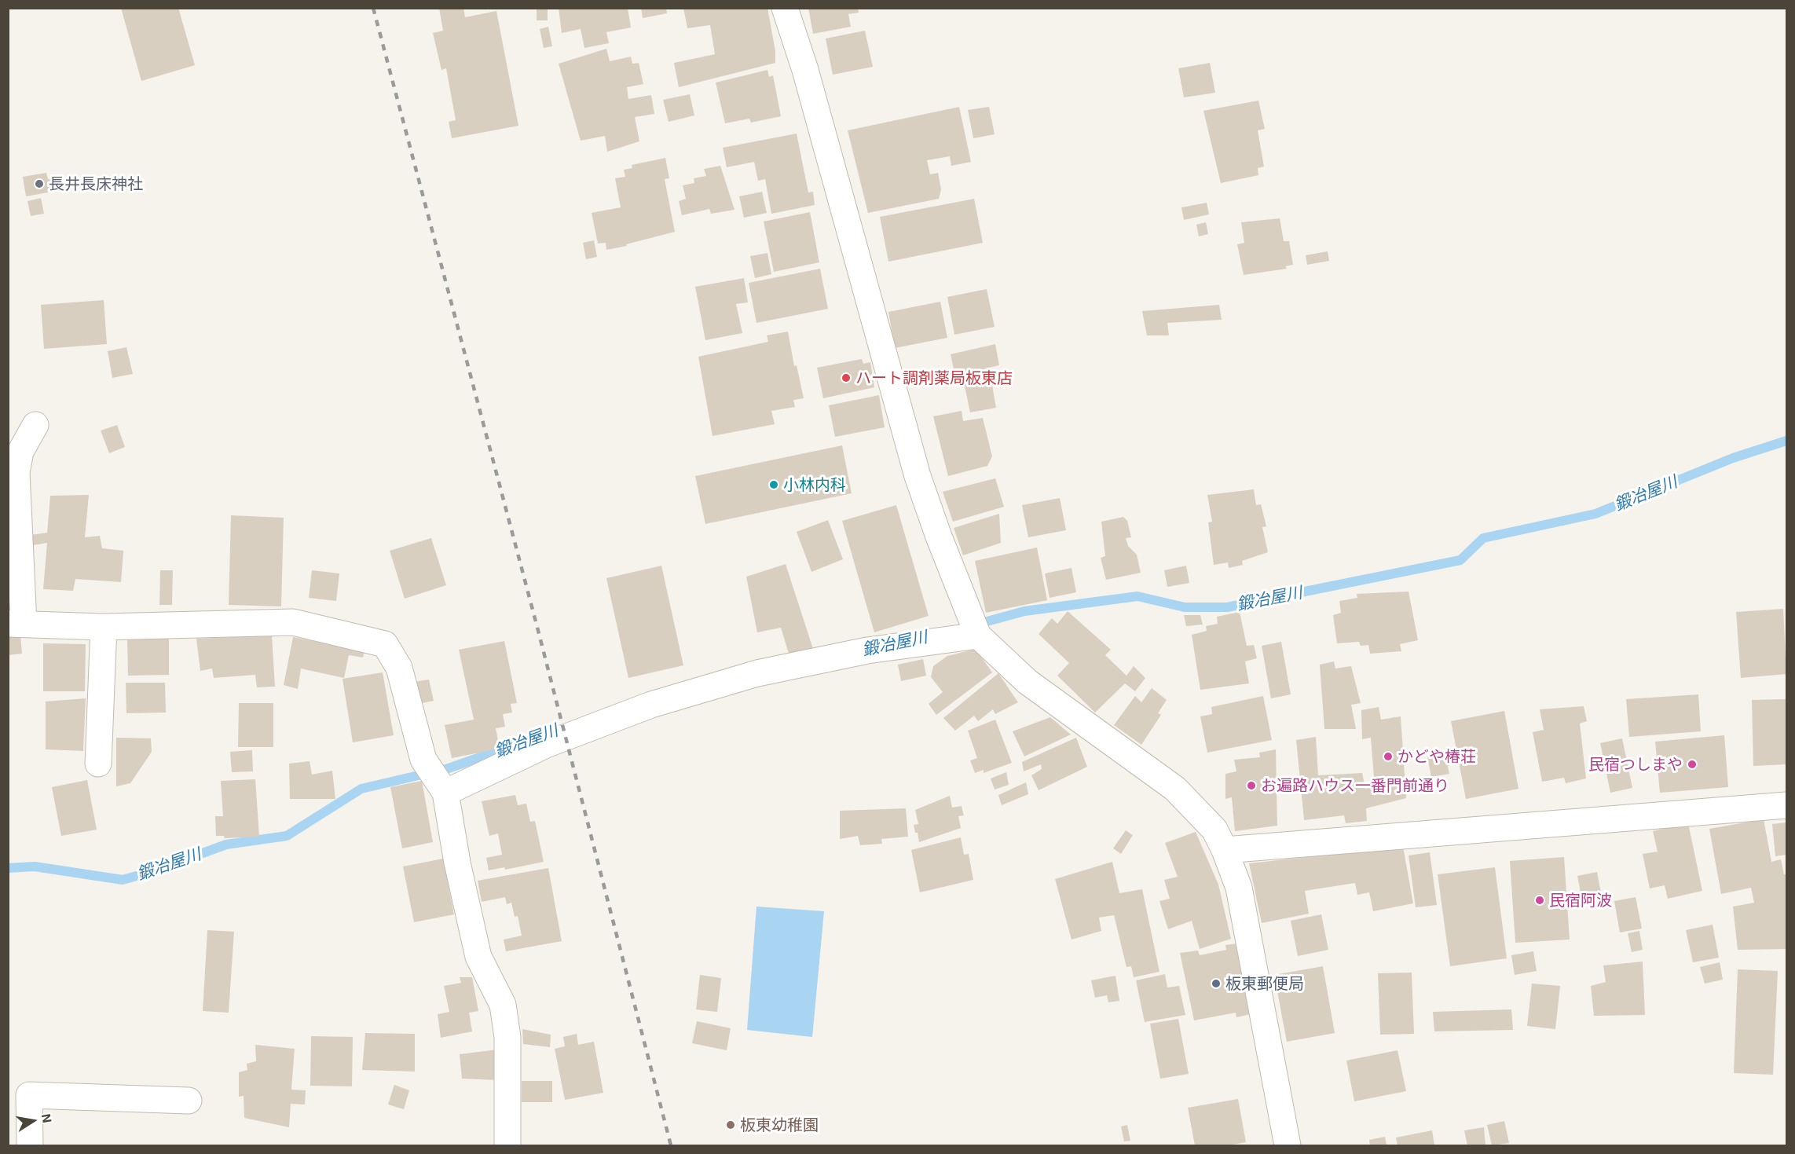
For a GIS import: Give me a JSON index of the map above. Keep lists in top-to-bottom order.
{
  "water": ["鍛冶屋川"],
  "places": [
    "長井長床神社",
    "ハート調剤薬局板東店",
    "小林内科",
    "かどや椿荘",
    "民宿つしまや",
    "お遍路ハウス一番門前通り",
    "民宿阿波",
    "板東郵便局",
    "板東幼稚園"
  ],
  "north": "right"
}
